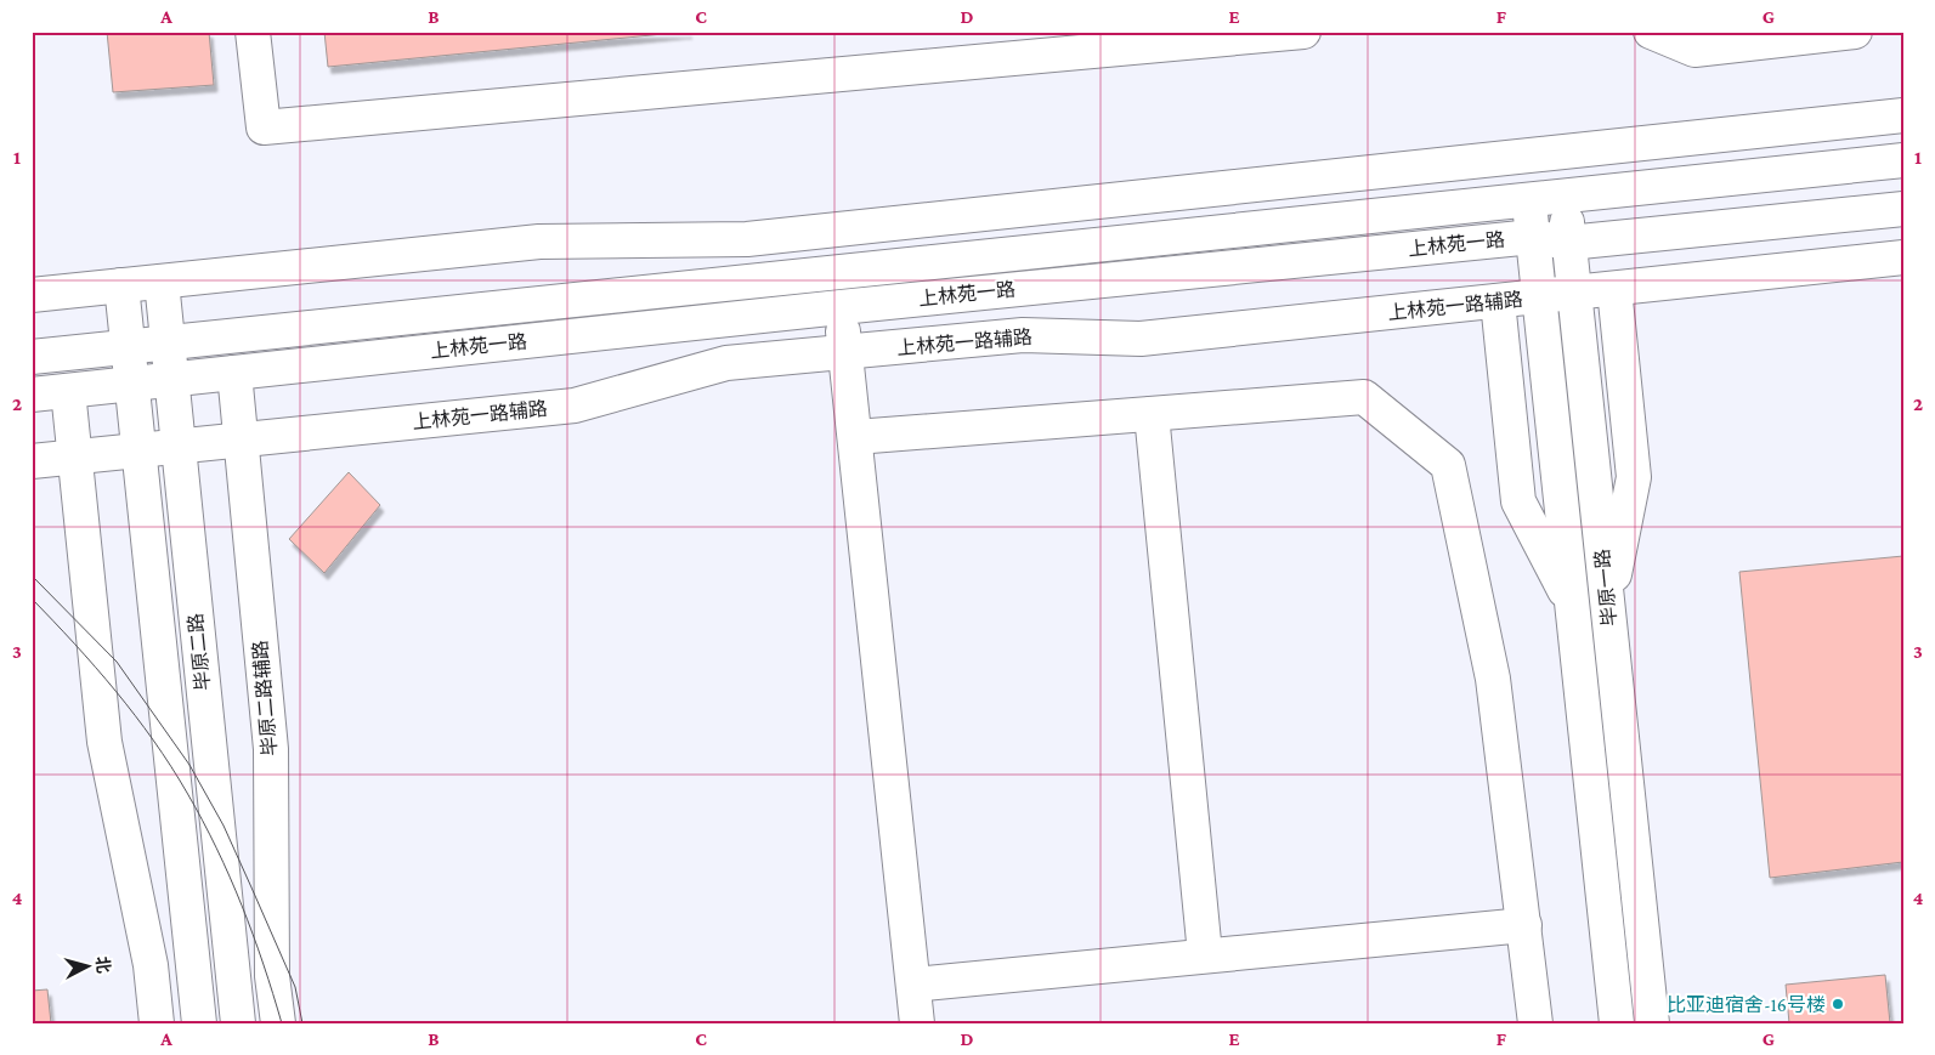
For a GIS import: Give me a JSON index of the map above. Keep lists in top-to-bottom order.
{
  "streets": {
    "street": [
      "上林苑一路",
      "上林苑一路辅路",
      "毕原一路",
      "毕原二路",
      "毕原二路辅路"
    ]
  },
  "crossings": [
    ["上林苑一路", "毕原一路"],
    ["上林苑一路", "毕原二路"],
    ["上林苑一路", "毕原二路辅路"],
    ["上林苑一路辅路", "毕原一路"],
    ["上林苑一路辅路", "毕原二路"],
    ["上林苑一路辅路", "毕原二路辅路"]
  ],
  "places": ["比亚迪宿舍-16号楼"],
  "north": "right",
  "grid": {
    "columns": [
      "A",
      "B",
      "C",
      "D",
      "E",
      "F",
      "G"
    ],
    "rows": [
      "1",
      "2",
      "3",
      "4"
    ]
  }
}
